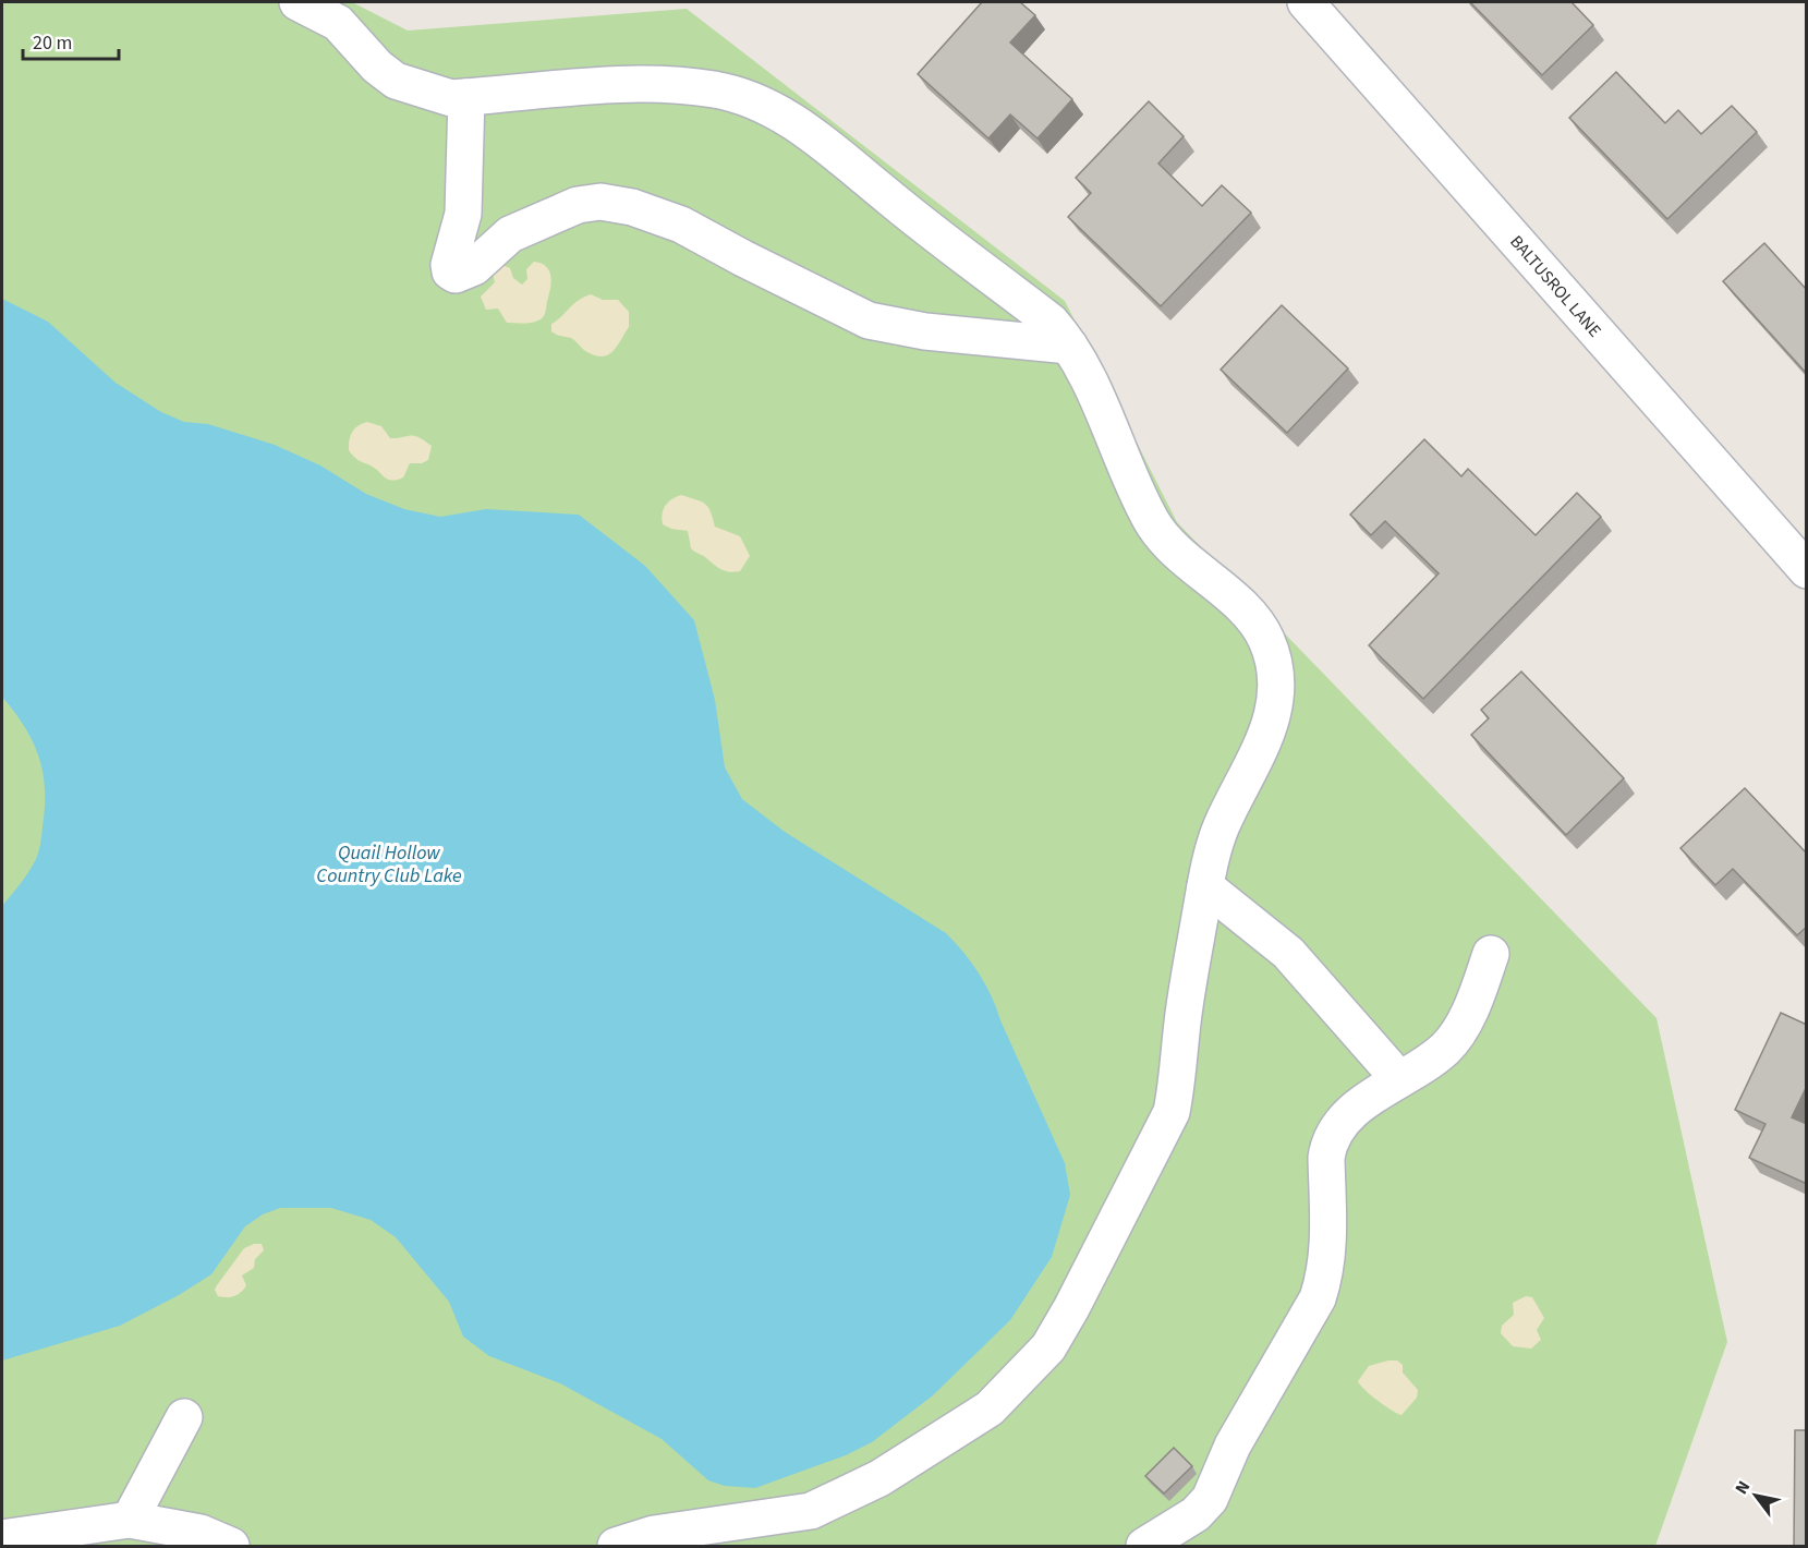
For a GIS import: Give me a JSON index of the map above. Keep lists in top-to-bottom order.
{
  "streets": {
    "street": ["BALTUSROL LANE"]
  },
  "water": ["Quail Hollow Country Club Lake"],
  "scale_bar": "20 m",
  "north": "top left"
}
